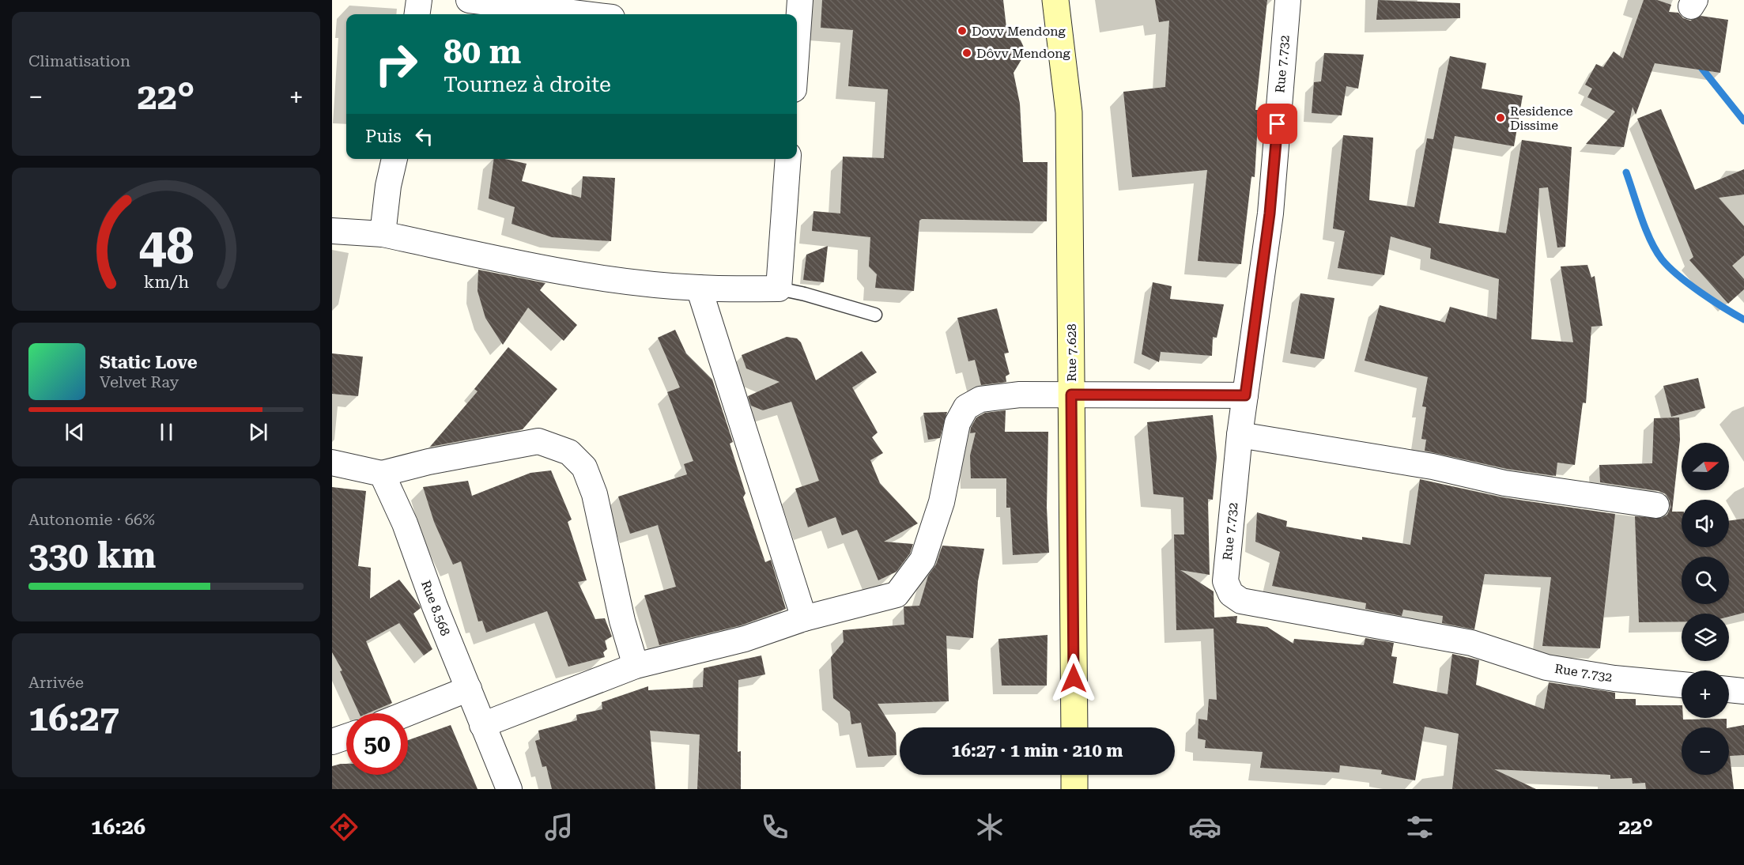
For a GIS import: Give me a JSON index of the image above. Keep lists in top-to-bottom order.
{
  "streets": {
    "main road": ["Rue 7.628"],
    "street": ["Rue 7.732", "Rue 8.568"]
  },
  "places": ["Dovv Mendong", "Dôvv Mendong", "Residence Dissime"],
  "north": "right",
  "page": {
    "tile": [
      "Climatisation",
      ["Autonomie · 66%", "330 km"],
      ["Arrivée", "16:27"]
    ],
    "turn": ["80 m", "Tournez à droite"],
    "heat": ["−", "22°", "+"],
    "then": "Puis",
    "song": ["Static Love", "Velvet Ray"],
    "map_buttons": ["+", "−"],
    "limit": "50",
    "trip": "16:27 · 1 min · 210 m",
    "tabs": ["16:26", "22°"],
    "gauge": ["48", "km/h"]
  }
}
